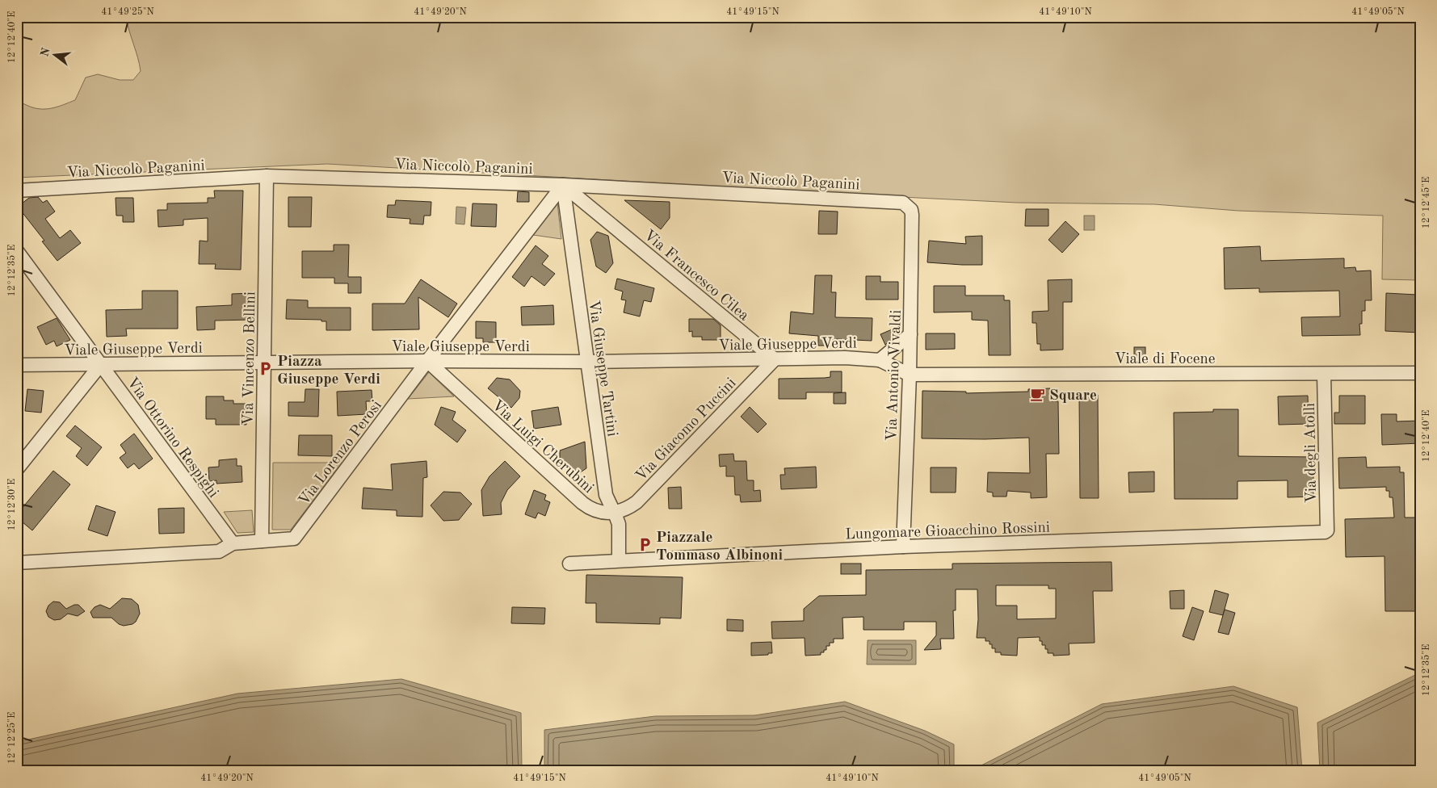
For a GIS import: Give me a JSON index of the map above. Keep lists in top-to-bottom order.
{
  "streets": {
    "street": [
      "Via Niccolò Paganini",
      "Via Francesco Cilea",
      "Viale Giuseppe Verdi",
      "Viale di Focene",
      "Via Vincenzo Bellini",
      "Via Giuseppe Tartini",
      "Via Antonio Vivaldi",
      "Via Giacomo Puccini",
      "Via Ottorino Respighi",
      "Via Luigi Cherubini",
      "Via Lorenzo Perosi",
      "Via degli Atolli",
      "Lungomare Gioacchino Rossini"
    ]
  },
  "crossings": [
    ["Via Niccolò Paganini", "Via Francesco Cilea"],
    ["Via Niccolò Paganini", "Via Vincenzo Bellini"],
    ["Via Niccolò Paganini", "Via Giuseppe Tartini"],
    ["Via Niccolò Paganini", "Via Antonio Vivaldi"],
    ["Via Niccolò Paganini", "Via Lorenzo Perosi"],
    ["Via Francesco Cilea", "Viale Giuseppe Verdi"],
    ["Via Francesco Cilea", "Via Giuseppe Tartini"],
    ["Via Francesco Cilea", "Via Giacomo Puccini"],
    ["Via Francesco Cilea", "Via Lorenzo Perosi"],
    ["Viale Giuseppe Verdi", "Via Vincenzo Bellini"],
    ["Viale Giuseppe Verdi", "Via Giuseppe Tartini"],
    ["Viale Giuseppe Verdi", "Via Giacomo Puccini"],
    ["Viale Giuseppe Verdi", "Via Ottorino Respighi"],
    ["Viale Giuseppe Verdi", "Via Luigi Cherubini"],
    ["Viale Giuseppe Verdi", "Via Lorenzo Perosi"],
    ["Viale di Focene", "Via Antonio Vivaldi"],
    ["Viale di Focene", "Via degli Atolli"],
    ["Via Vincenzo Bellini", "Via Lorenzo Perosi"],
    ["Via Giuseppe Tartini", "Via Giacomo Puccini"],
    ["Via Giuseppe Tartini", "Via Luigi Cherubini"],
    ["Via Giuseppe Tartini", "Via Lorenzo Perosi"],
    ["Via Antonio Vivaldi", "Lungomare Gioacchino Rossini"],
    ["Via Giacomo Puccini", "Via Luigi Cherubini"],
    ["Via Luigi Cherubini", "Via Lorenzo Perosi"],
    ["Via degli Atolli", "Lungomare Gioacchino Rossini"]
  ],
  "places": {
    "parking": ["Piazza Giuseppe Verdi", "Piazzale Tommaso Albinoni"],
    "cafe": ["Square"]
  },
  "north": "left",
  "coordinates": [
    "41°49'25\"N",
    "41°49'20\"N",
    "41°49'15\"N",
    "41°49'10\"N",
    "41°49'05\"N",
    "12°12'40\"E",
    "12°12'45\"E",
    "12°12'35\"E",
    "12°12'30\"E",
    "12°12'25\"E"
  ]
}
